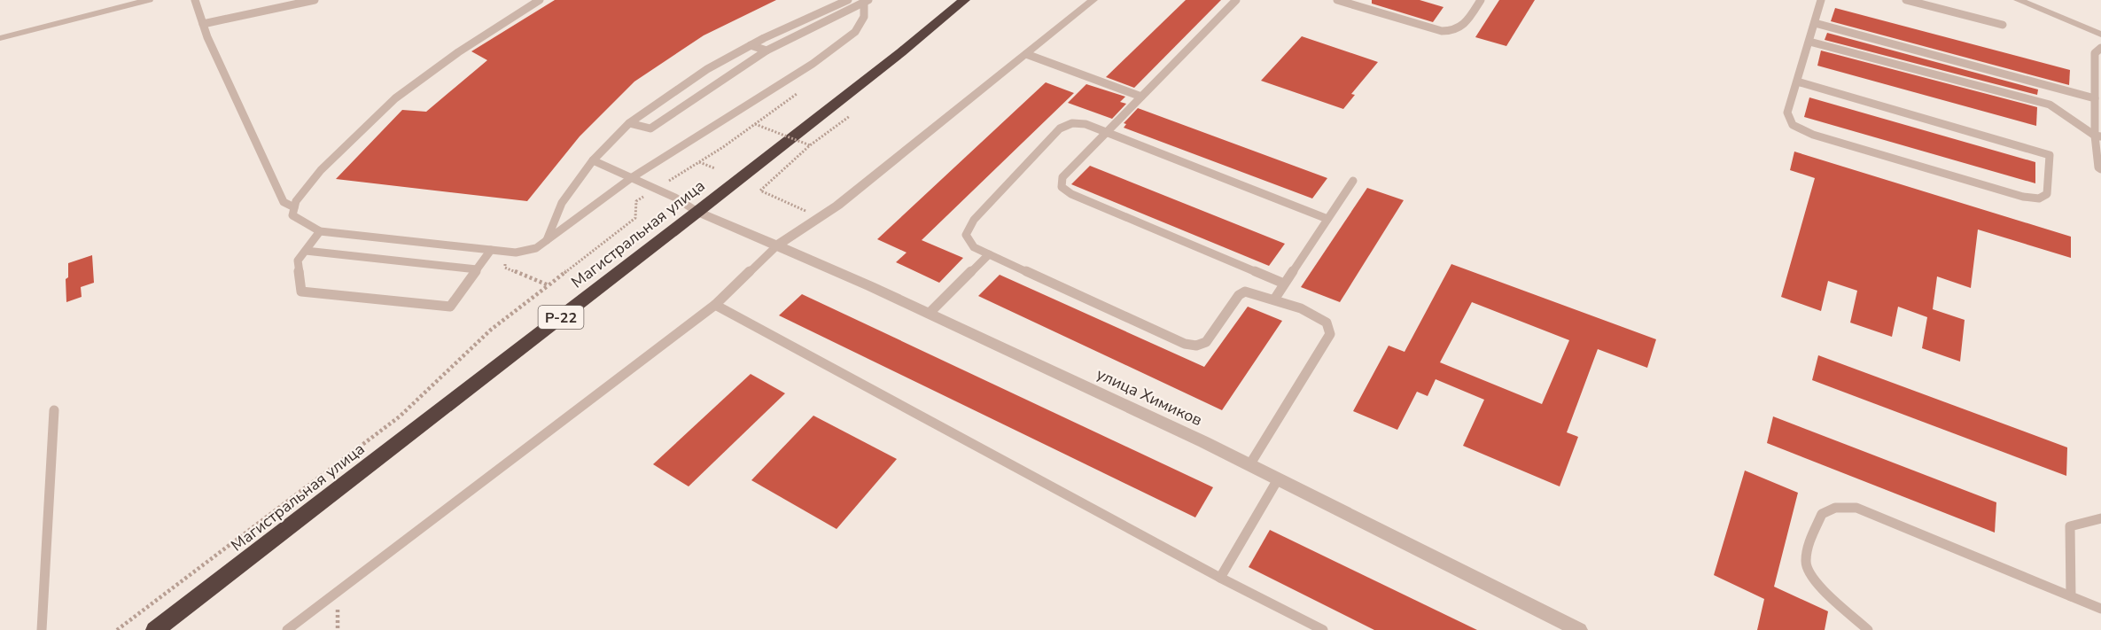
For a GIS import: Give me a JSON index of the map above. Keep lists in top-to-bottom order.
{
  "streets": {
    "highway": ["Магистральная улица", "Р-22"],
    "street": ["улица Химиков"]
  },
  "crossings": [
    ["Магистральная улица", "улица Химиков"]
  ]
}
